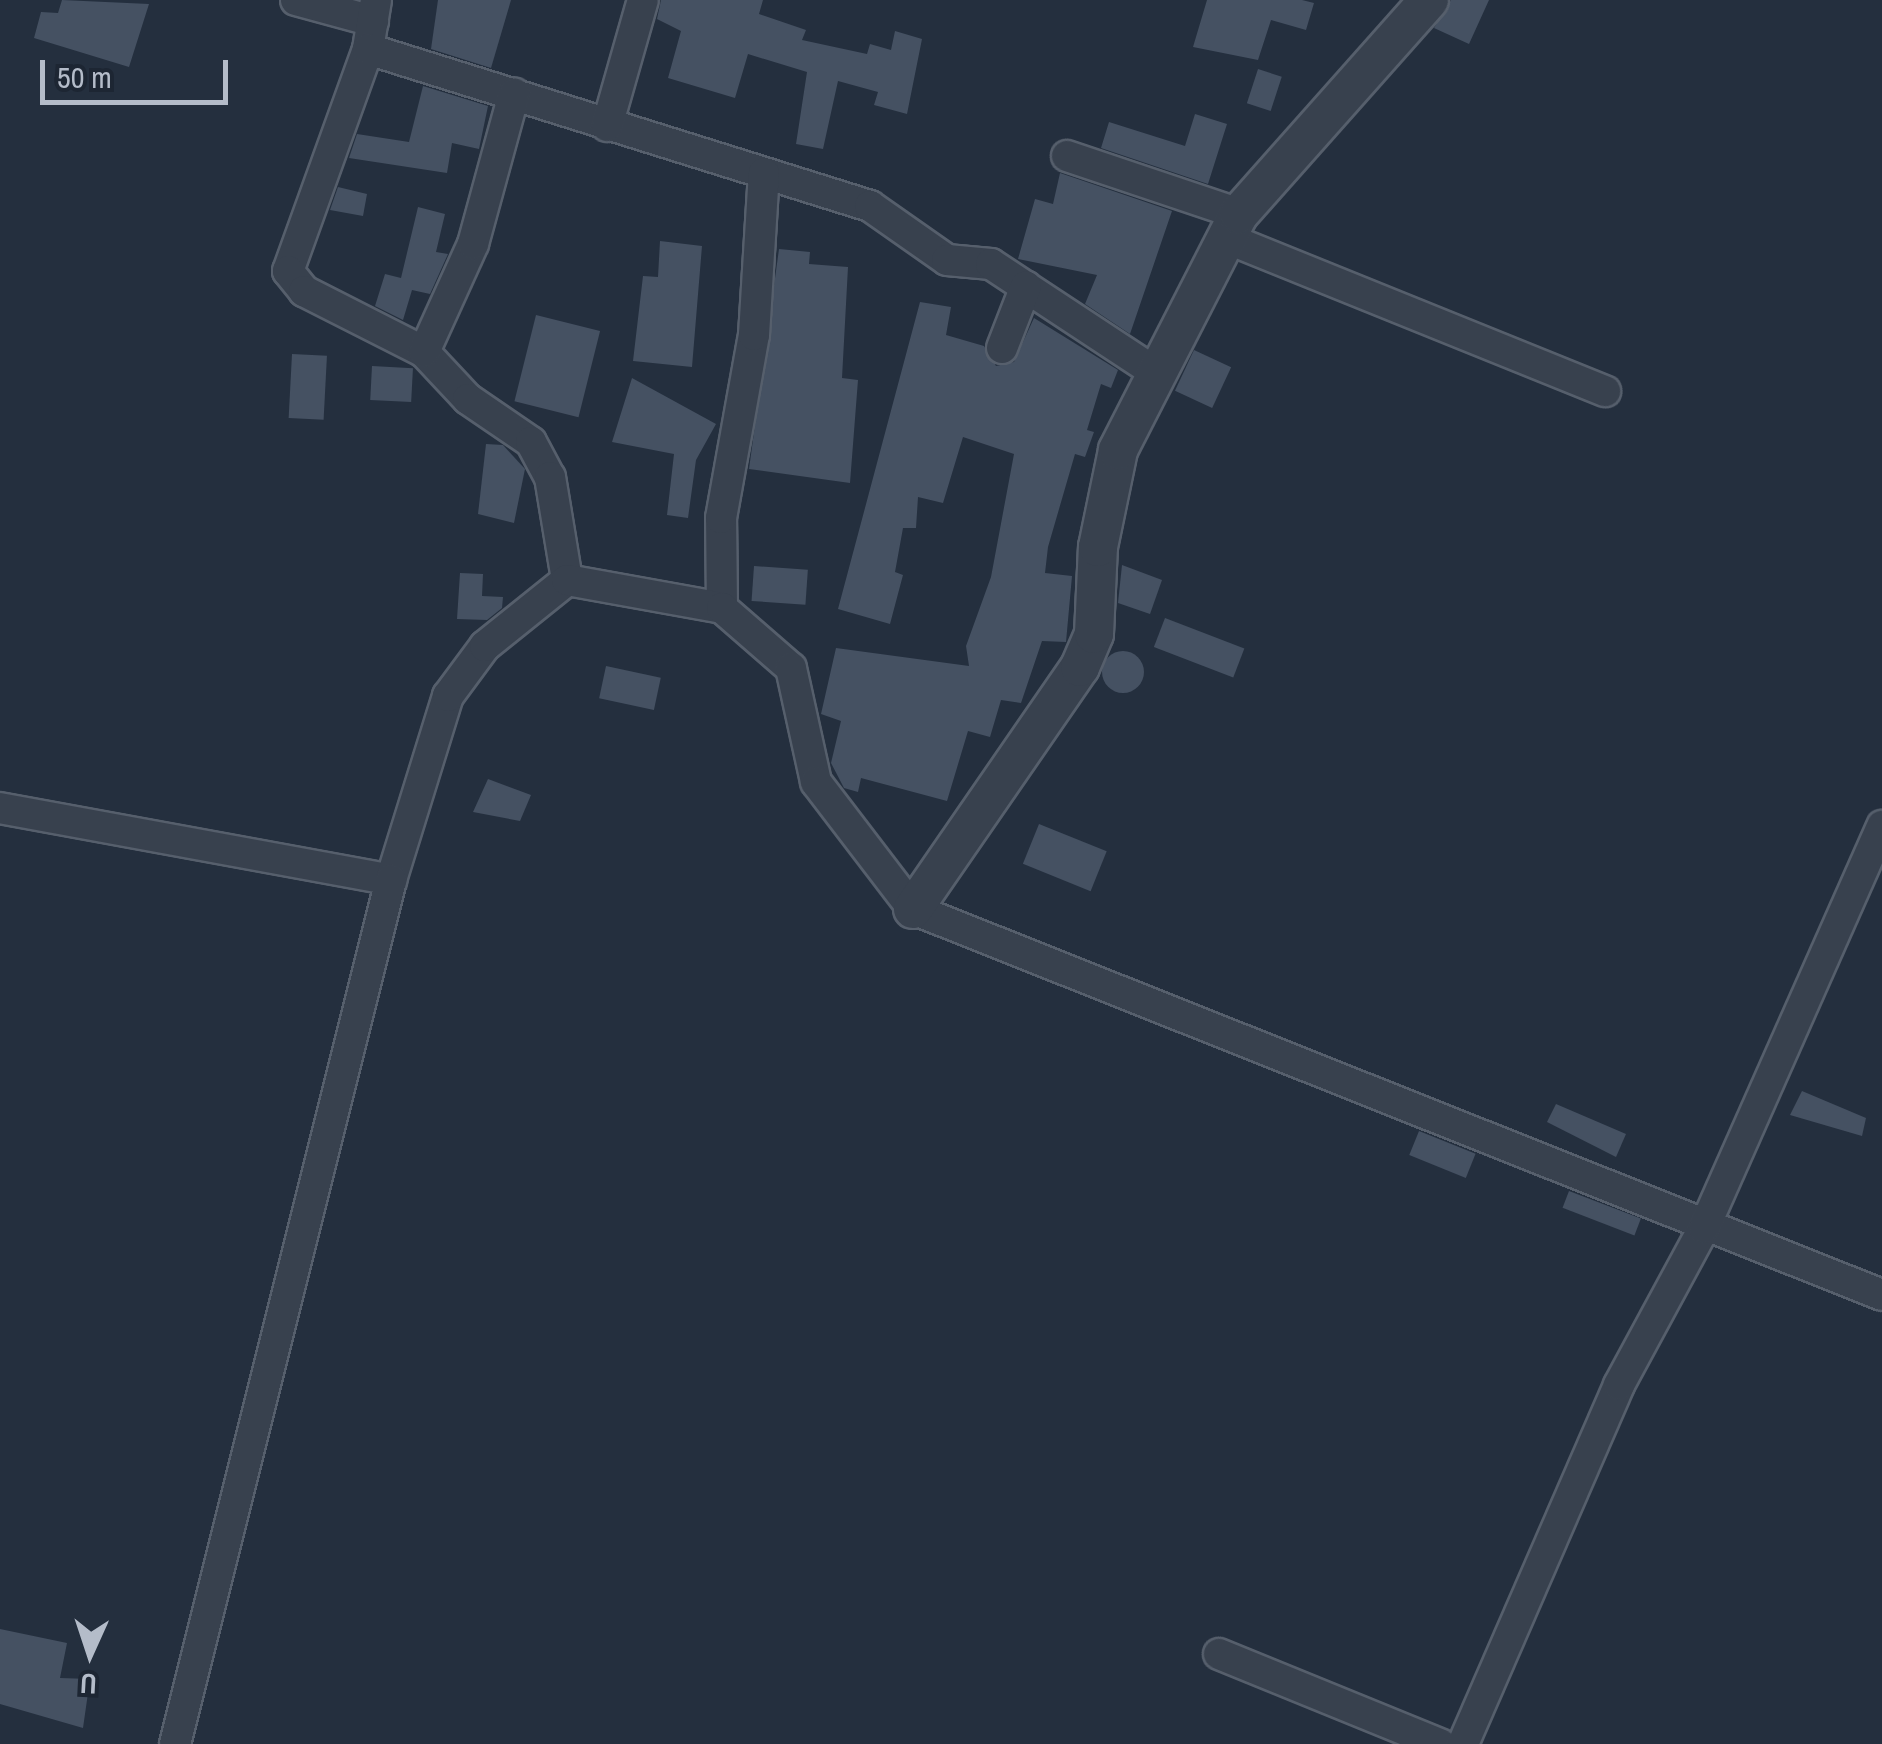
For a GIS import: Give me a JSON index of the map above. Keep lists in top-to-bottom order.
{
  "scale_bar": "50 m",
  "north": "bottom"
}
